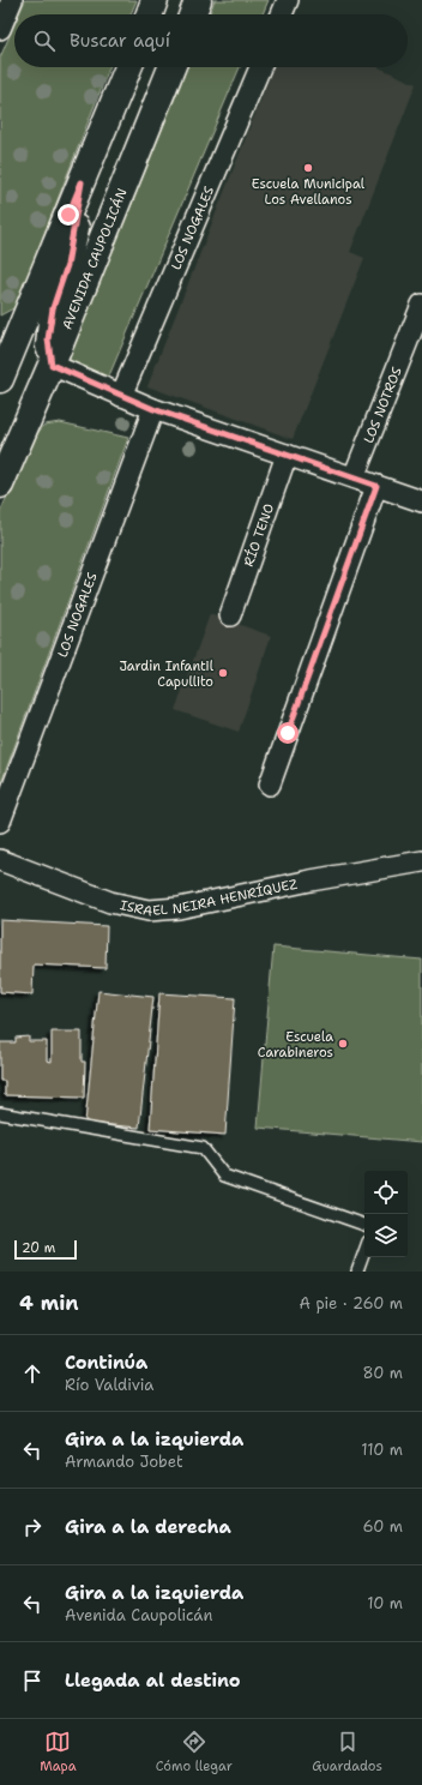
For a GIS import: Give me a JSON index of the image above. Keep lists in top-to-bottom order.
{
  "streets": {
    "main road": ["AVENIDA CAUPOLICÁN"],
    "street": [
      "LOS NOGALES",
      "LOS NOTROS",
      "RÍO TENO",
      "ISRAEL NEIRA HENRÍQUEZ"
    ]
  },
  "places": ["Escuela Municipal Los Avellanos", "Jardin Infantil Capullito", "Escuela Carabineros"],
  "scale_bar": "20 m",
  "page": {
    "search": "Buscar aquí",
    "scale": "20 m",
    "heading": ["4 min", "A pie · 260 m"],
    "list": [
      ["Continúa", "Río Valdivia", "80 m"],
      ["Gira a la izquierda", "Armando Jobet", "110 m"],
      ["Gira a la derecha", "60 m"],
      ["Gira a la izquierda", "Avenida Caupolicán", "10 m"],
      "Llegada al destino"
    ],
    "nav": ["Mapa", "Cómo llegar", "Guardados"]
  }
}
